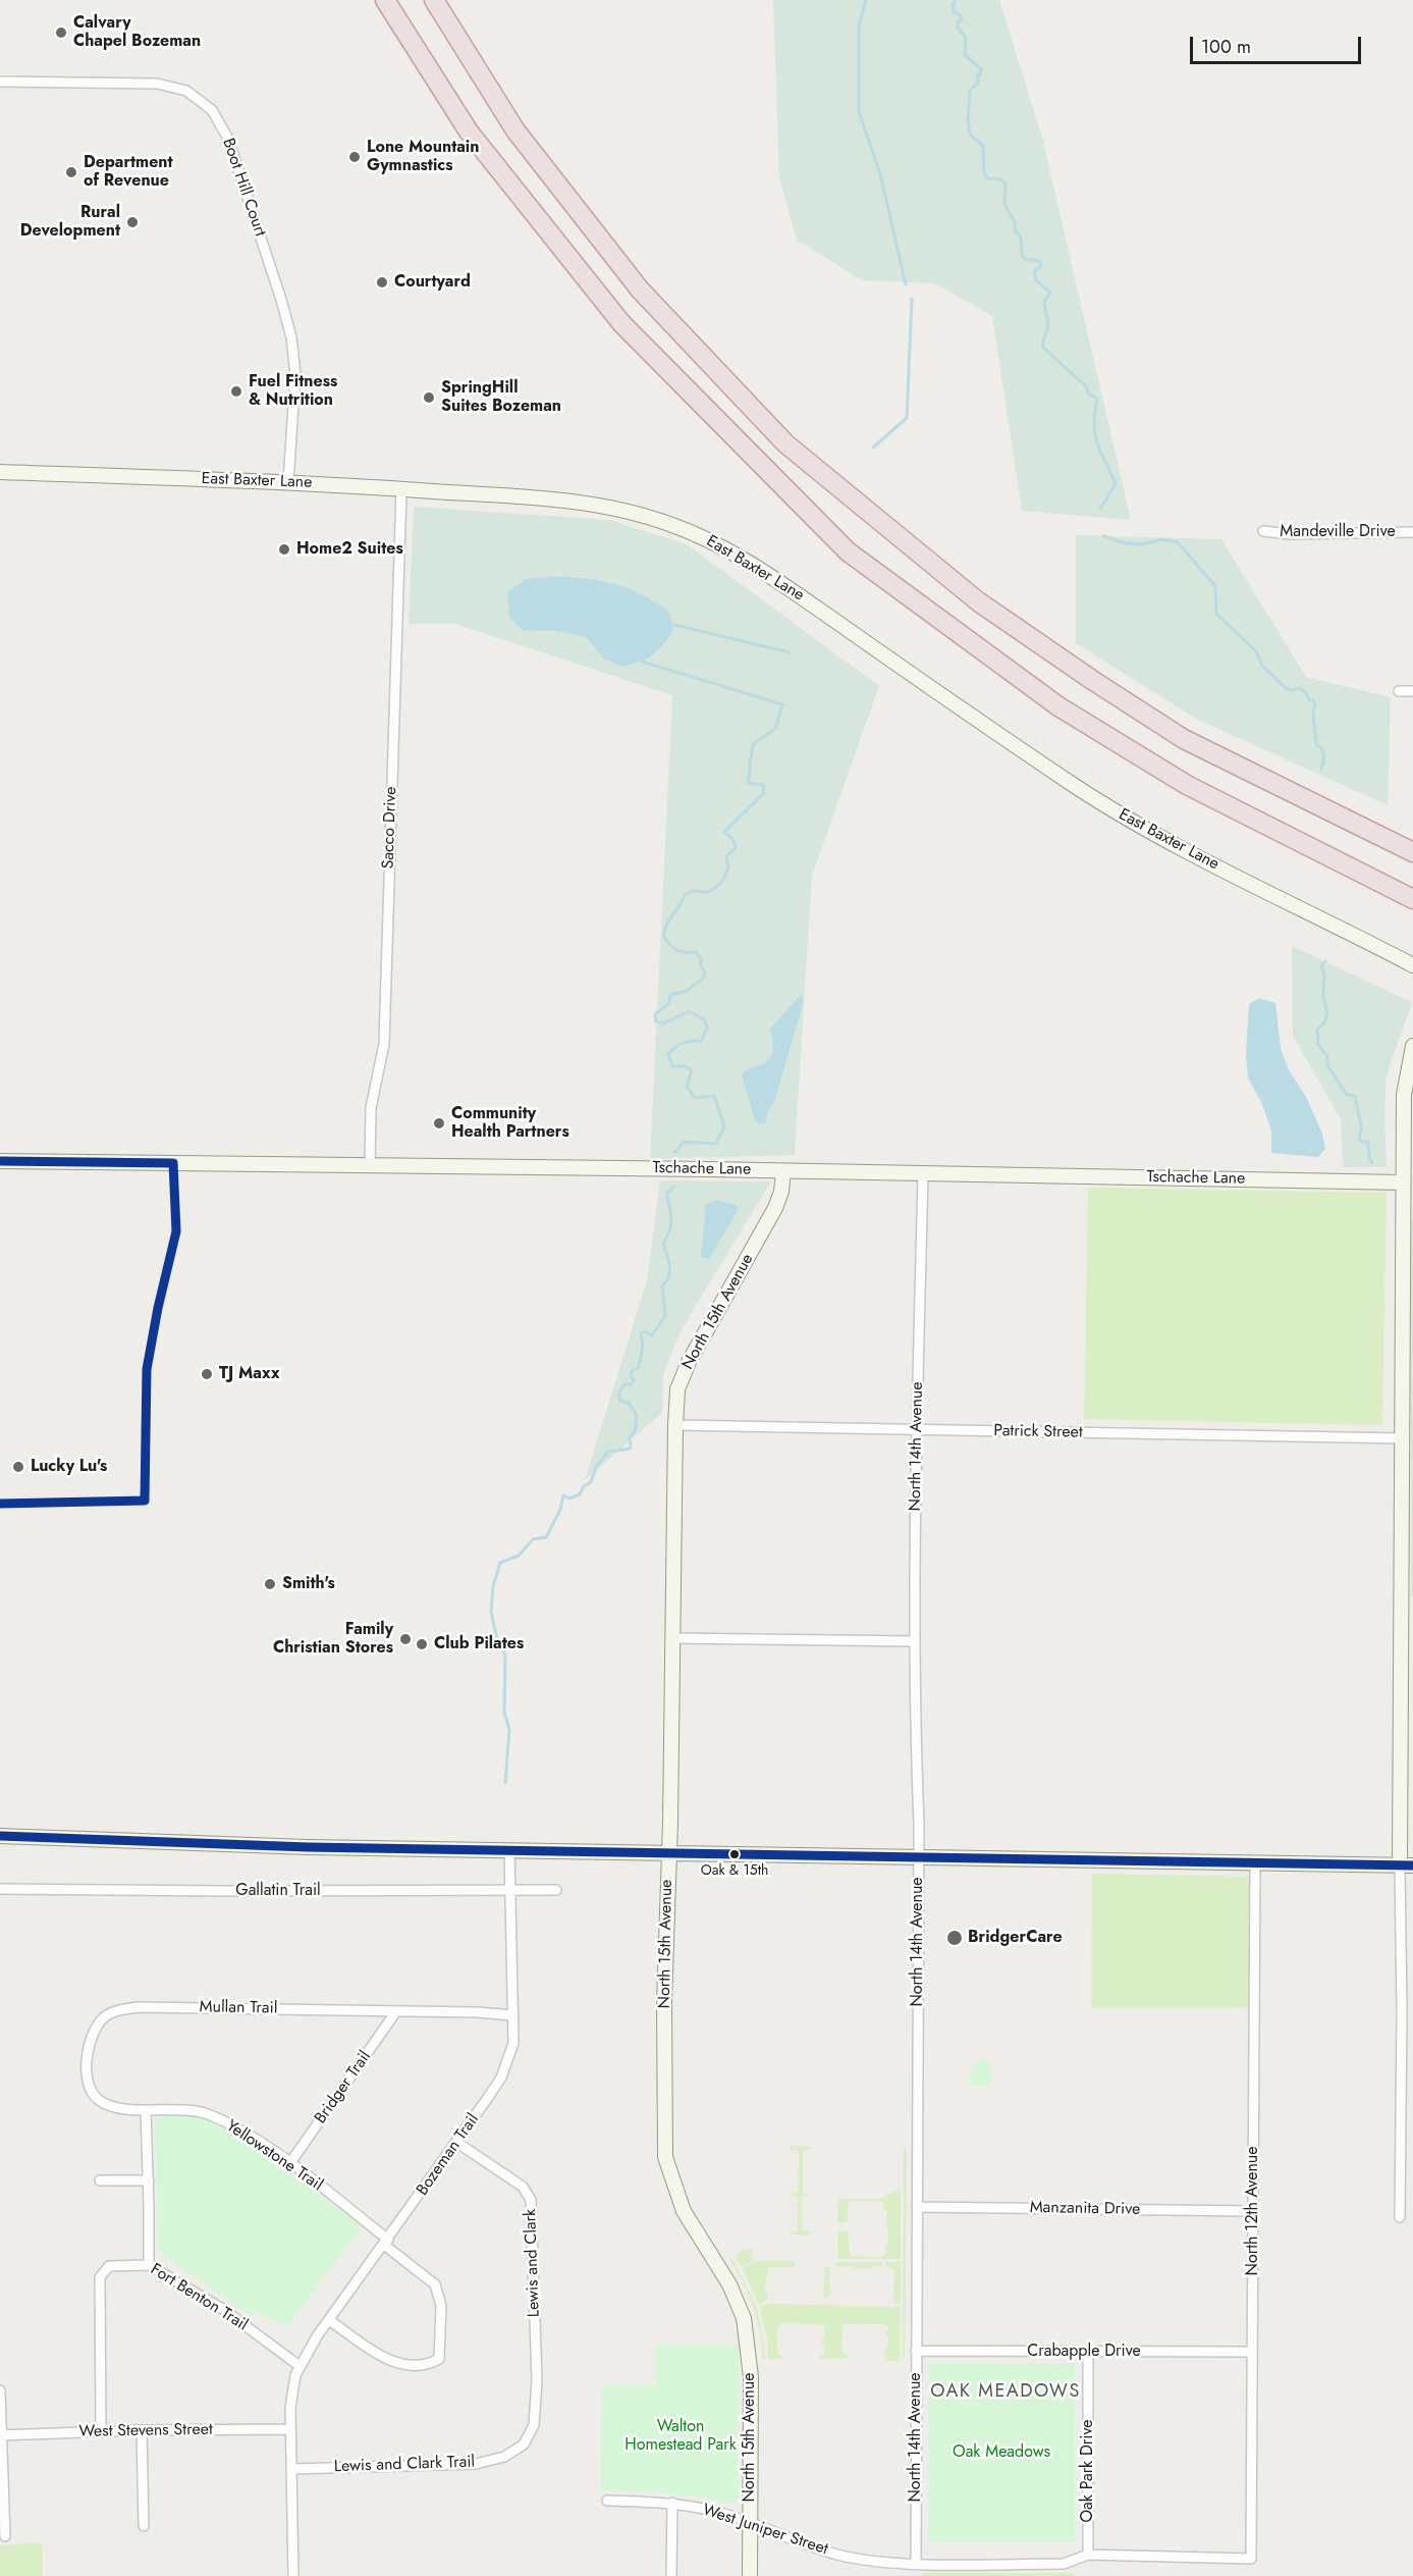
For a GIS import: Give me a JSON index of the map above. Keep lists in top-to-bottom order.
{
  "streets": {
    "street": [
      "Boot Hill Court",
      "East Baxter Lane",
      "Mandeville Drive",
      "Sacco Drive",
      "Tschache Lane",
      "North 15th Avenue",
      "Patrick Street",
      "North 14th Avenue",
      "Gallatin Trail",
      "Mullan Trail",
      "Bridger Trail",
      "Bozeman Trail",
      "Yellowstone Trail",
      "Manzanita Drive",
      "North 12th Avenue",
      "Lewis and Clark",
      "Fort Benton Trail",
      "Crabapple Drive",
      "West Stevens Street",
      "Lewis and Clark Trail",
      "Oak Park Drive",
      "West Juniper Street"
    ]
  },
  "crossings": [
    ["Boot Hill Court", "East Baxter Lane"],
    ["East Baxter Lane", "Sacco Drive"],
    ["Sacco Drive", "Tschache Lane"],
    ["Tschache Lane", "North 15th Avenue"],
    ["Tschache Lane", "North 14th Avenue"],
    ["North 15th Avenue", "Patrick Street"],
    ["North 15th Avenue", "West Juniper Street"],
    ["Patrick Street", "North 14th Avenue"],
    ["North 14th Avenue", "Manzanita Drive"],
    ["North 14th Avenue", "Crabapple Drive"],
    ["North 14th Avenue", "West Juniper Street"],
    ["Gallatin Trail", "Bozeman Trail"],
    ["Mullan Trail", "Bridger Trail"],
    ["Mullan Trail", "Bozeman Trail"],
    ["Mullan Trail", "Yellowstone Trail"],
    ["Bridger Trail", "Yellowstone Trail"],
    ["Bozeman Trail", "Yellowstone Trail"],
    ["Bozeman Trail", "Lewis and Clark"],
    ["Bozeman Trail", "Fort Benton Trail"],
    ["Bozeman Trail", "West Stevens Street"],
    ["Bozeman Trail", "Lewis and Clark Trail"],
    ["Manzanita Drive", "North 12th Avenue"],
    ["North 12th Avenue", "Crabapple Drive"],
    ["North 12th Avenue", "West Juniper Street"],
    ["Lewis and Clark", "Lewis and Clark Trail"],
    ["Fort Benton Trail", "West Stevens Street"],
    ["Crabapple Drive", "Oak Park Drive"],
    ["Oak Park Drive", "West Juniper Street"]
  ],
  "districts": ["OAK MEADOWS"],
  "parks": ["Walton Homestead Park", "Oak Meadows"],
  "places": [
    "Calvary Chapel Bozeman",
    "Lone Mountain Gymnastics",
    "Department of Revenue",
    "Rural Development",
    "Courtyard",
    "Fuel Fitness & Nutrition",
    "SpringHill Suites Bozeman",
    "Home2 Suites",
    "Community Health Partners",
    "TJ Maxx",
    "Lucky Lu's",
    "Smith's",
    "Family Christian Stores",
    "Club Pilates",
    "Oak & 15th",
    "BridgerCare"
  ],
  "scale_bar": "100 m"
}
